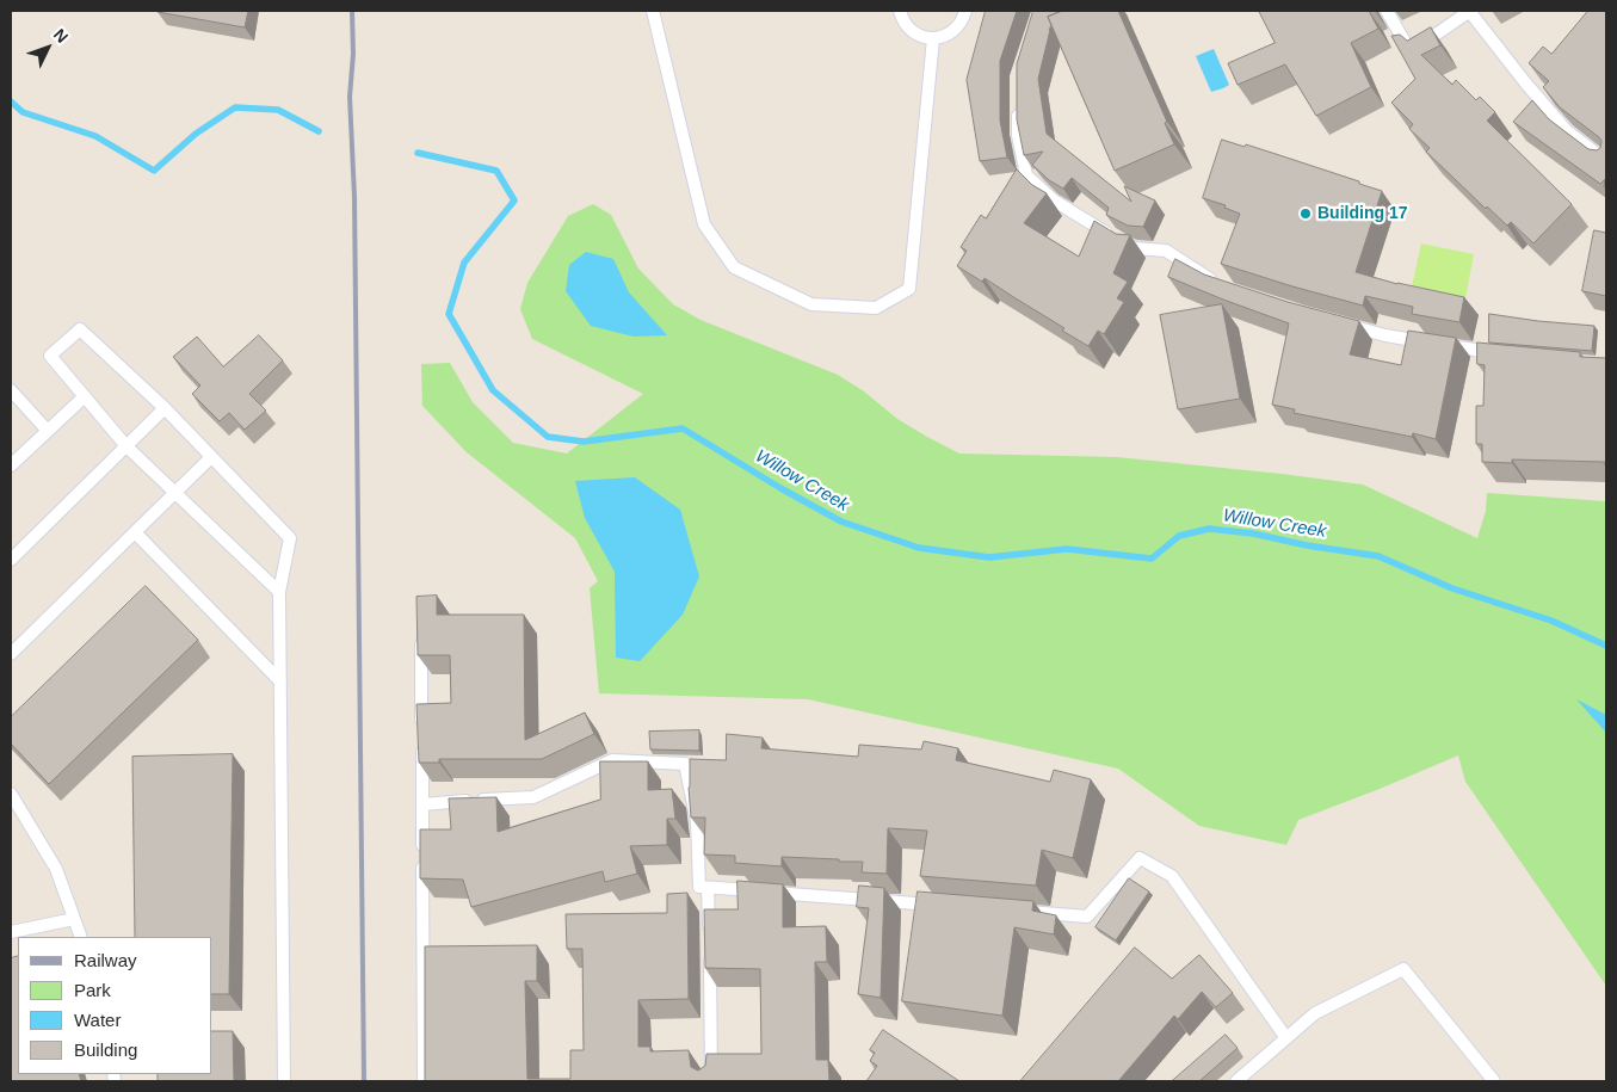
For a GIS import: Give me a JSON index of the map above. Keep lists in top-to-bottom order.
{
  "water": ["Willow Creek"],
  "places": ["Building 17"],
  "legend": [
    "Railway",
    "Park",
    "Water",
    "Building"
  ],
  "north": "top right"
}
